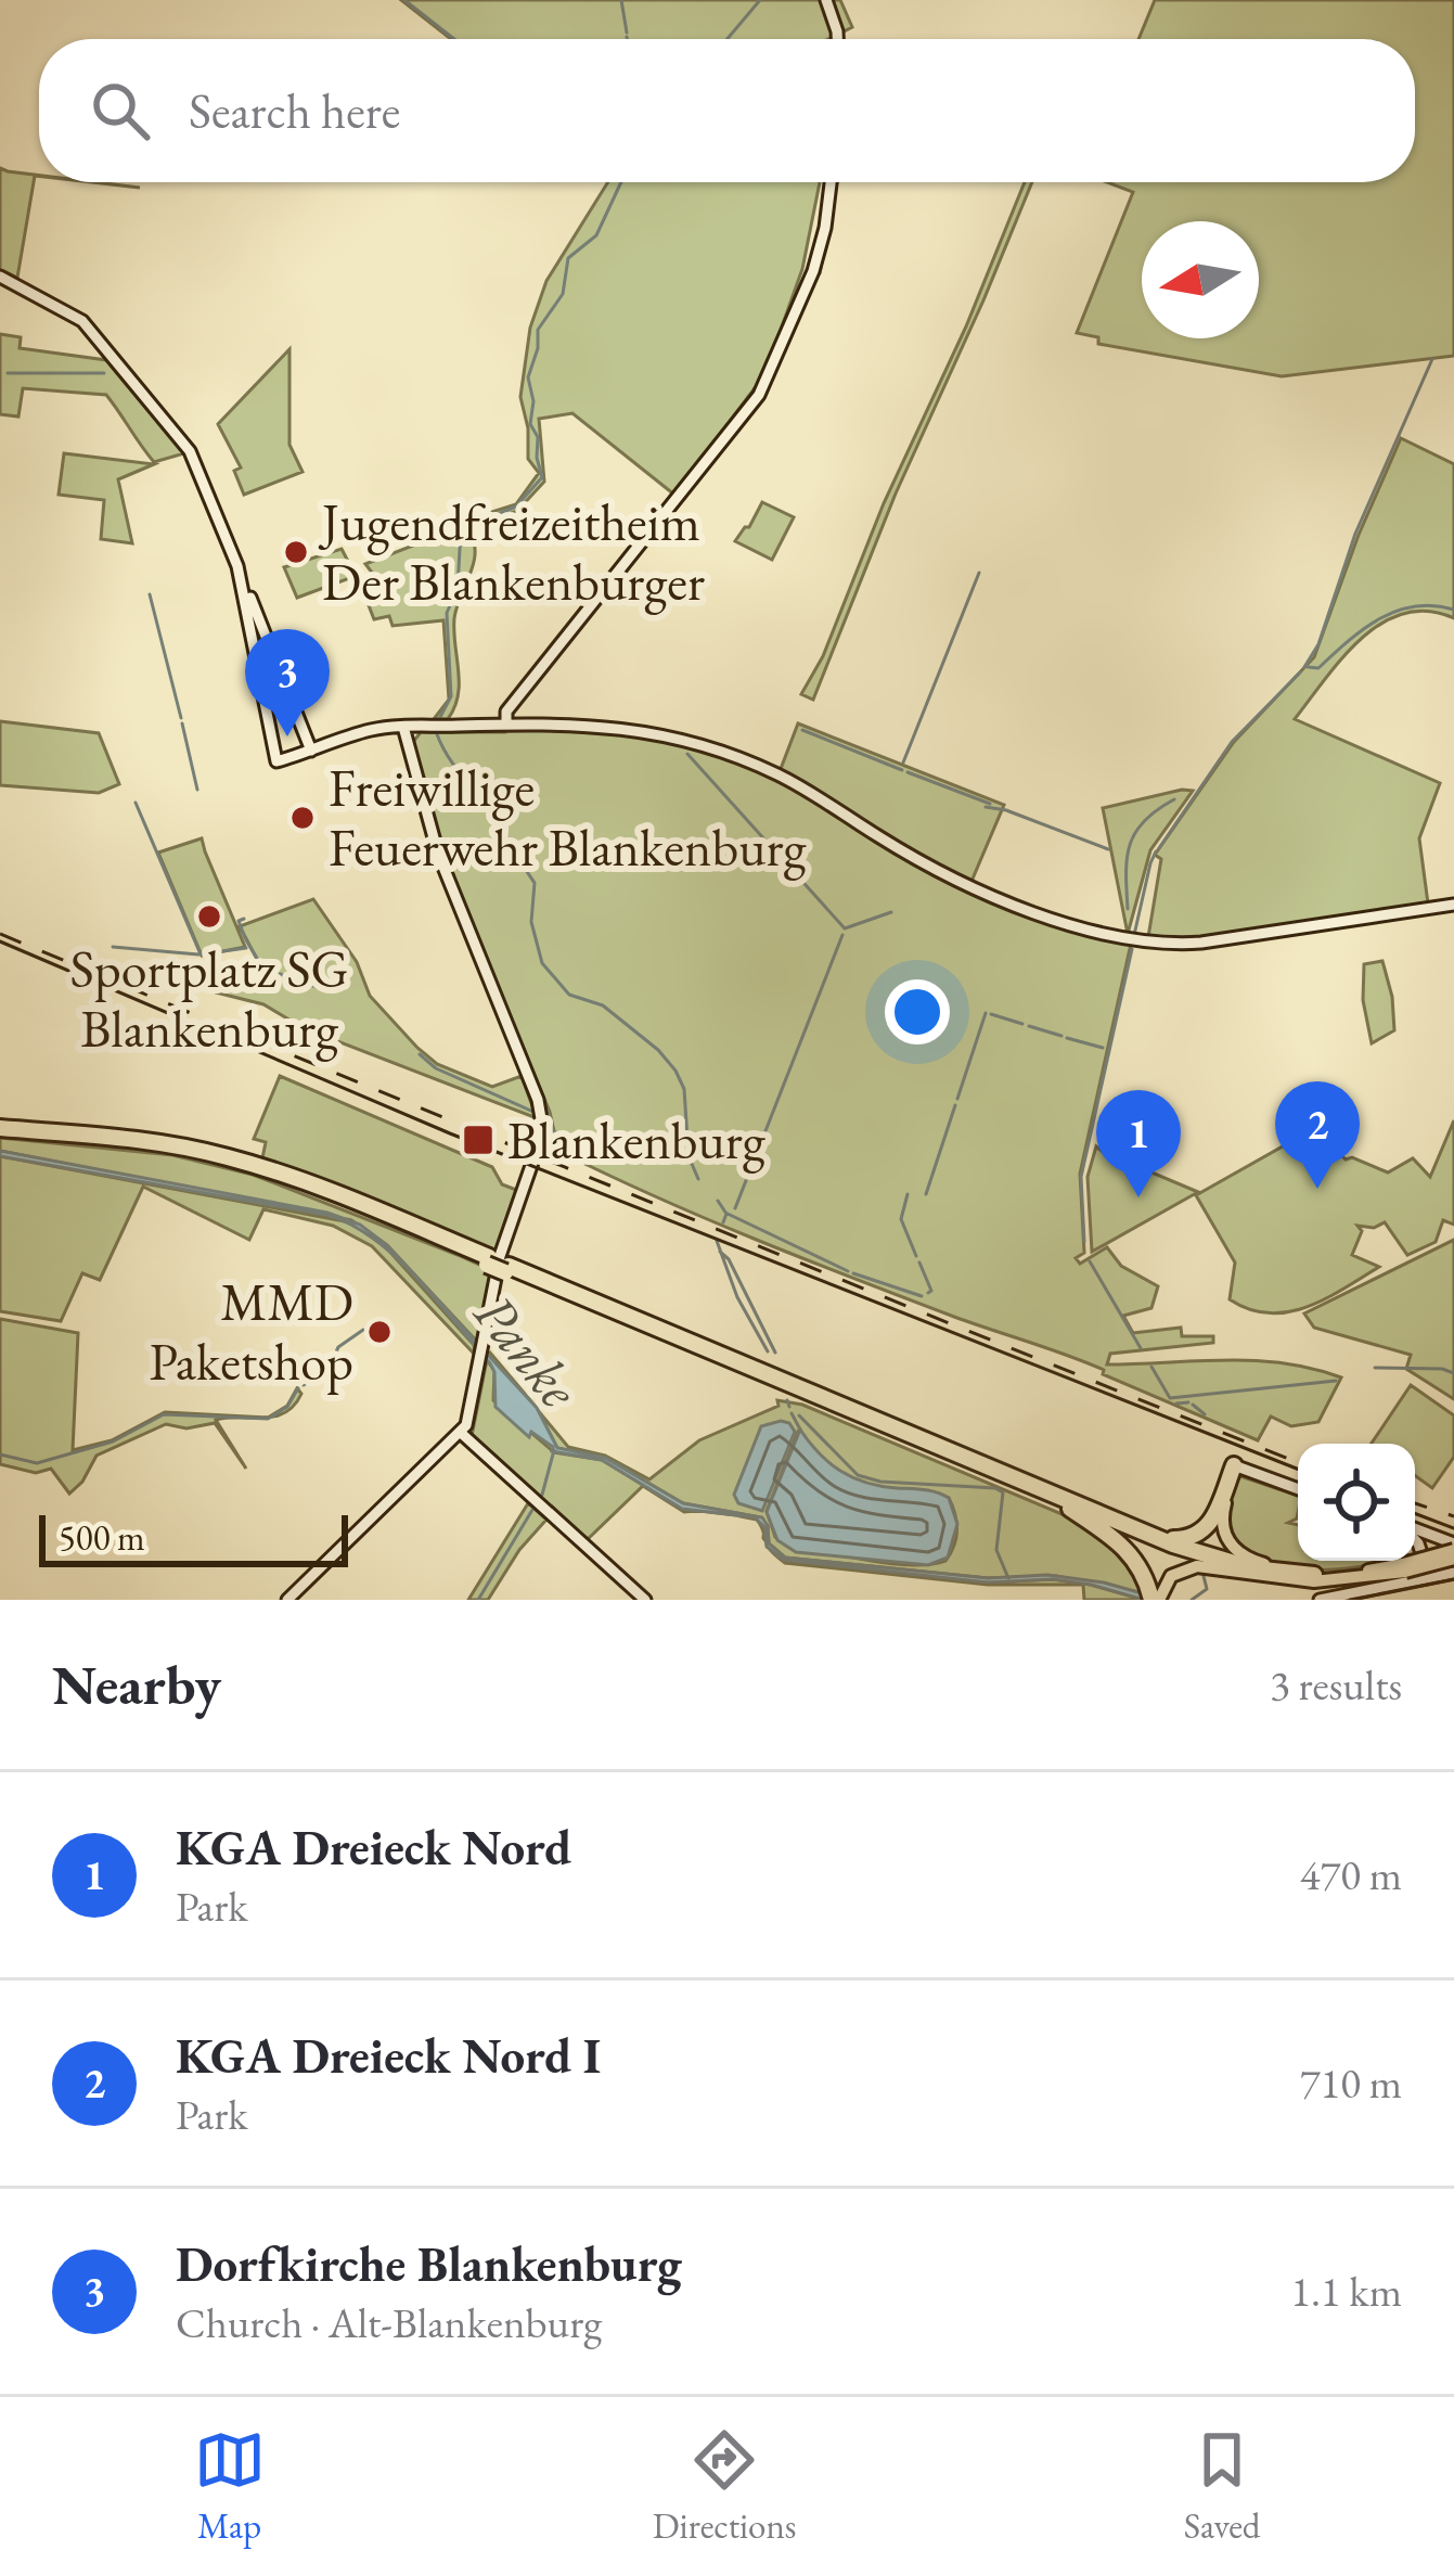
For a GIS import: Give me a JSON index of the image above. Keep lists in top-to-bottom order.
{
  "water": ["Panke"],
  "places": {
    "other": [
      "Jugendfreizeitheim Der Blankenburger",
      "Freiwillige Feuerwehr Blankenburg",
      "Sportplatz SG Blankenburg",
      "MMD Paketshop"
    ],
    "transit": ["Blankenburg"]
  },
  "scale_bar": "500 m",
  "north": "left",
  "page": {
    "search": "Search here",
    "pins": ["3", "2", "1"],
    "scale": "500 m",
    "heading": ["Nearby", "3 results"],
    "list": [
      {
        "mark": "1",
        "name": "KGA Dreieck Nord",
        "note": "Park",
        "value": "470 m"
      },
      {
        "mark": "2",
        "name": "KGA Dreieck Nord I",
        "note": "Park",
        "value": "710 m"
      },
      {
        "mark": "3",
        "name": "Dorfkirche Blankenburg",
        "note": "Church · Alt-Blankenburg",
        "value": "1.1 km"
      }
    ],
    "nav": ["Map", "Directions", "Saved"]
  }
}
